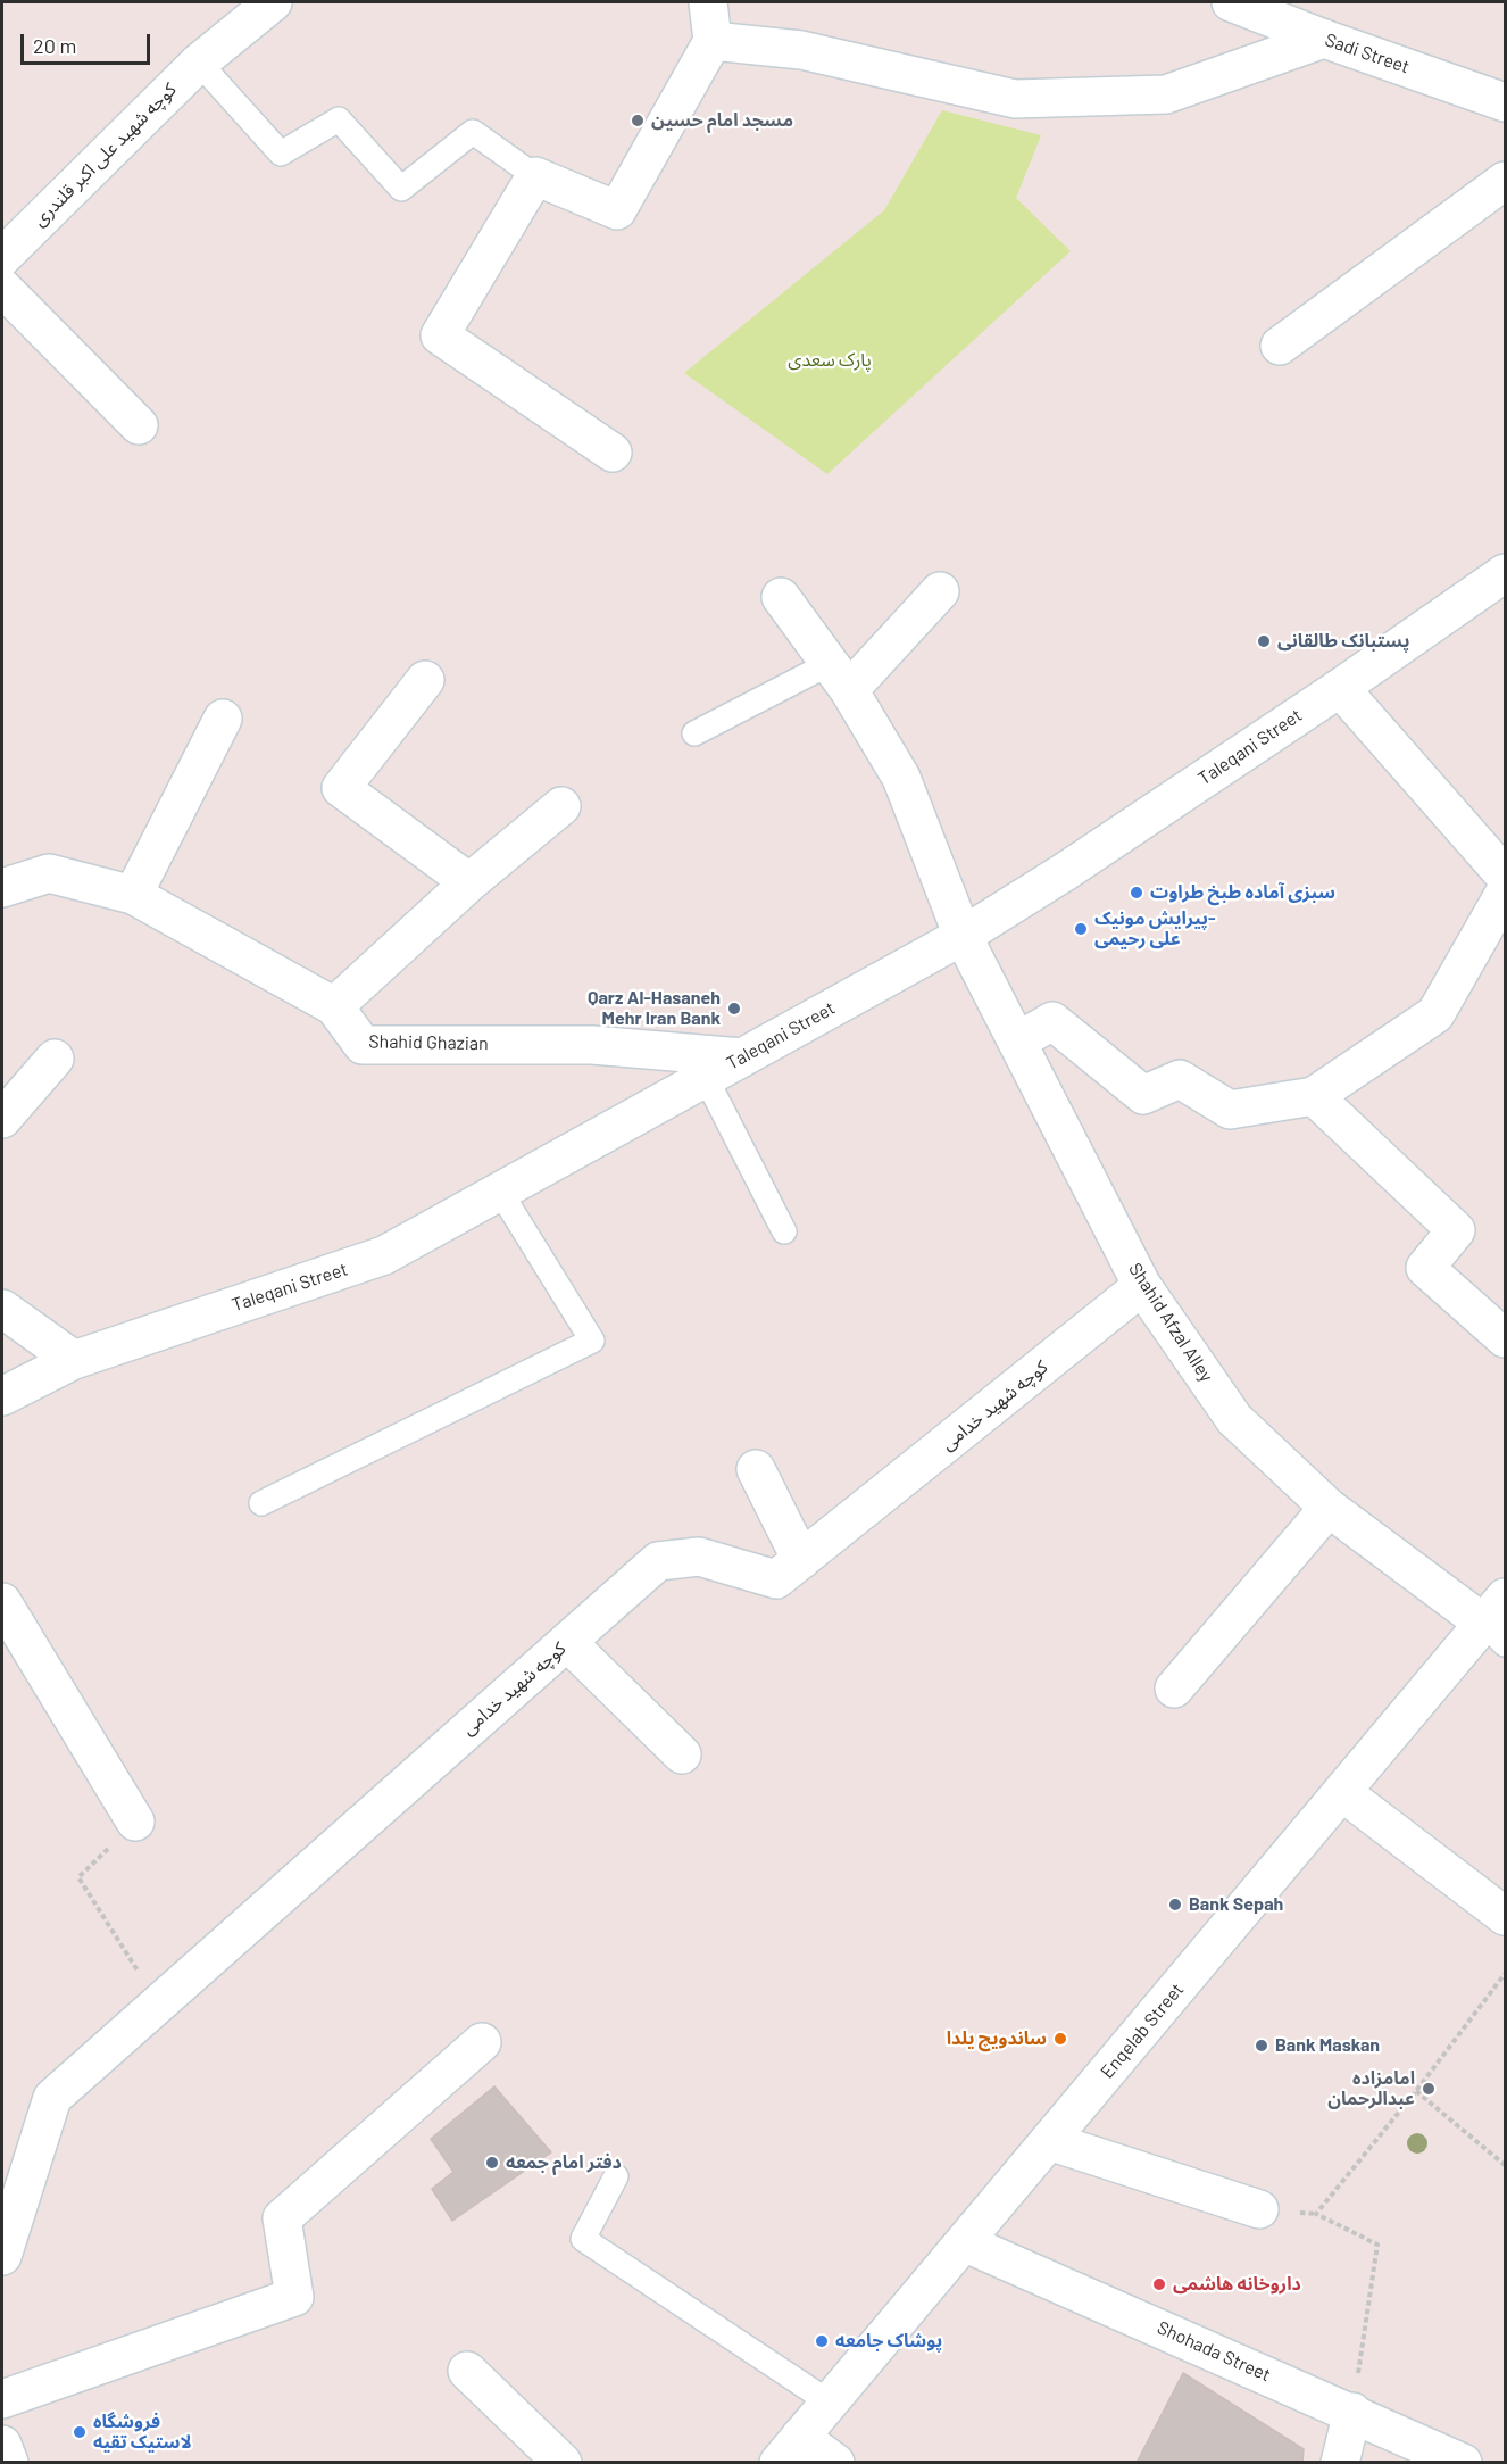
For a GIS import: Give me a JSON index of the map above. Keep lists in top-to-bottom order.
{
  "streets": {
    "street": [
      "Sadi Street",
      "کوچه شهید علی اکبر قلندری",
      "Taleqani Street",
      "Shahid Ghazian",
      "Shahid Afzal Alley",
      "کوچه شهید خدامی",
      "Enqelab Street",
      "Shohada Street"
    ]
  },
  "crossings": [
    ["Taleqani Street", "Shahid Ghazian"],
    ["Taleqani Street", "Shahid Afzal Alley"],
    ["Shahid Afzal Alley", "کوچه شهید خدامی"],
    ["Shahid Afzal Alley", "Enqelab Street"],
    ["Enqelab Street", "Shohada Street"]
  ],
  "parks": ["پارک سعدی"],
  "places": [
    "مسجد امام حسین",
    "پستبانک طالقانی",
    "سبزی آماده طبخ طراوت",
    "پیرایش مونیک- علی رحیمی",
    "Qarz Al-Hasaneh Mehr Iran Bank",
    "Bank Sepah",
    "ساندویچ یلدا",
    "Bank Maskan",
    "امامزاده عبدالرحمان",
    "دفتر امام جمعه",
    "داروخانه هاشمی",
    "پوشاک جامعه",
    "فروشگاه لاستیک تقیه"
  ],
  "scale_bar": "20 m"
}
